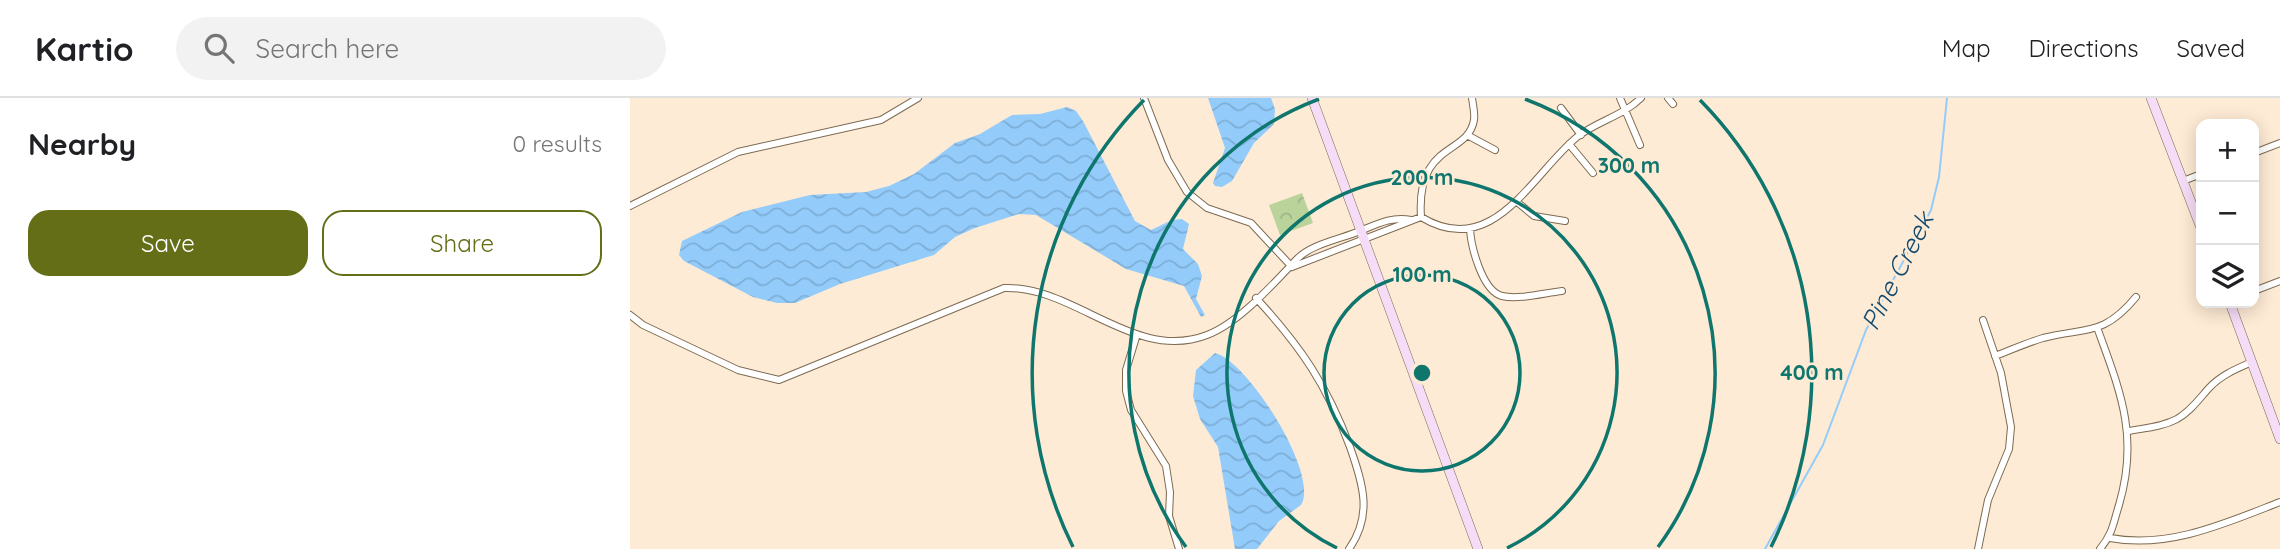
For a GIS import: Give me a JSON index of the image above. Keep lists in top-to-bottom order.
{
  "water": ["Pine Creek"],
  "page": {
    "header": "Kartio",
    "search": "Search here",
    "nav": ["Map", "Directions", "Saved"],
    "heading": ["Nearby", "0 results"],
    "map_buttons": ["+", "−"],
    "buttons": ["Save", "Share"]
  },
  "rings": [
    "300 m",
    "200 m",
    "100 m",
    "400 m"
  ]
}
